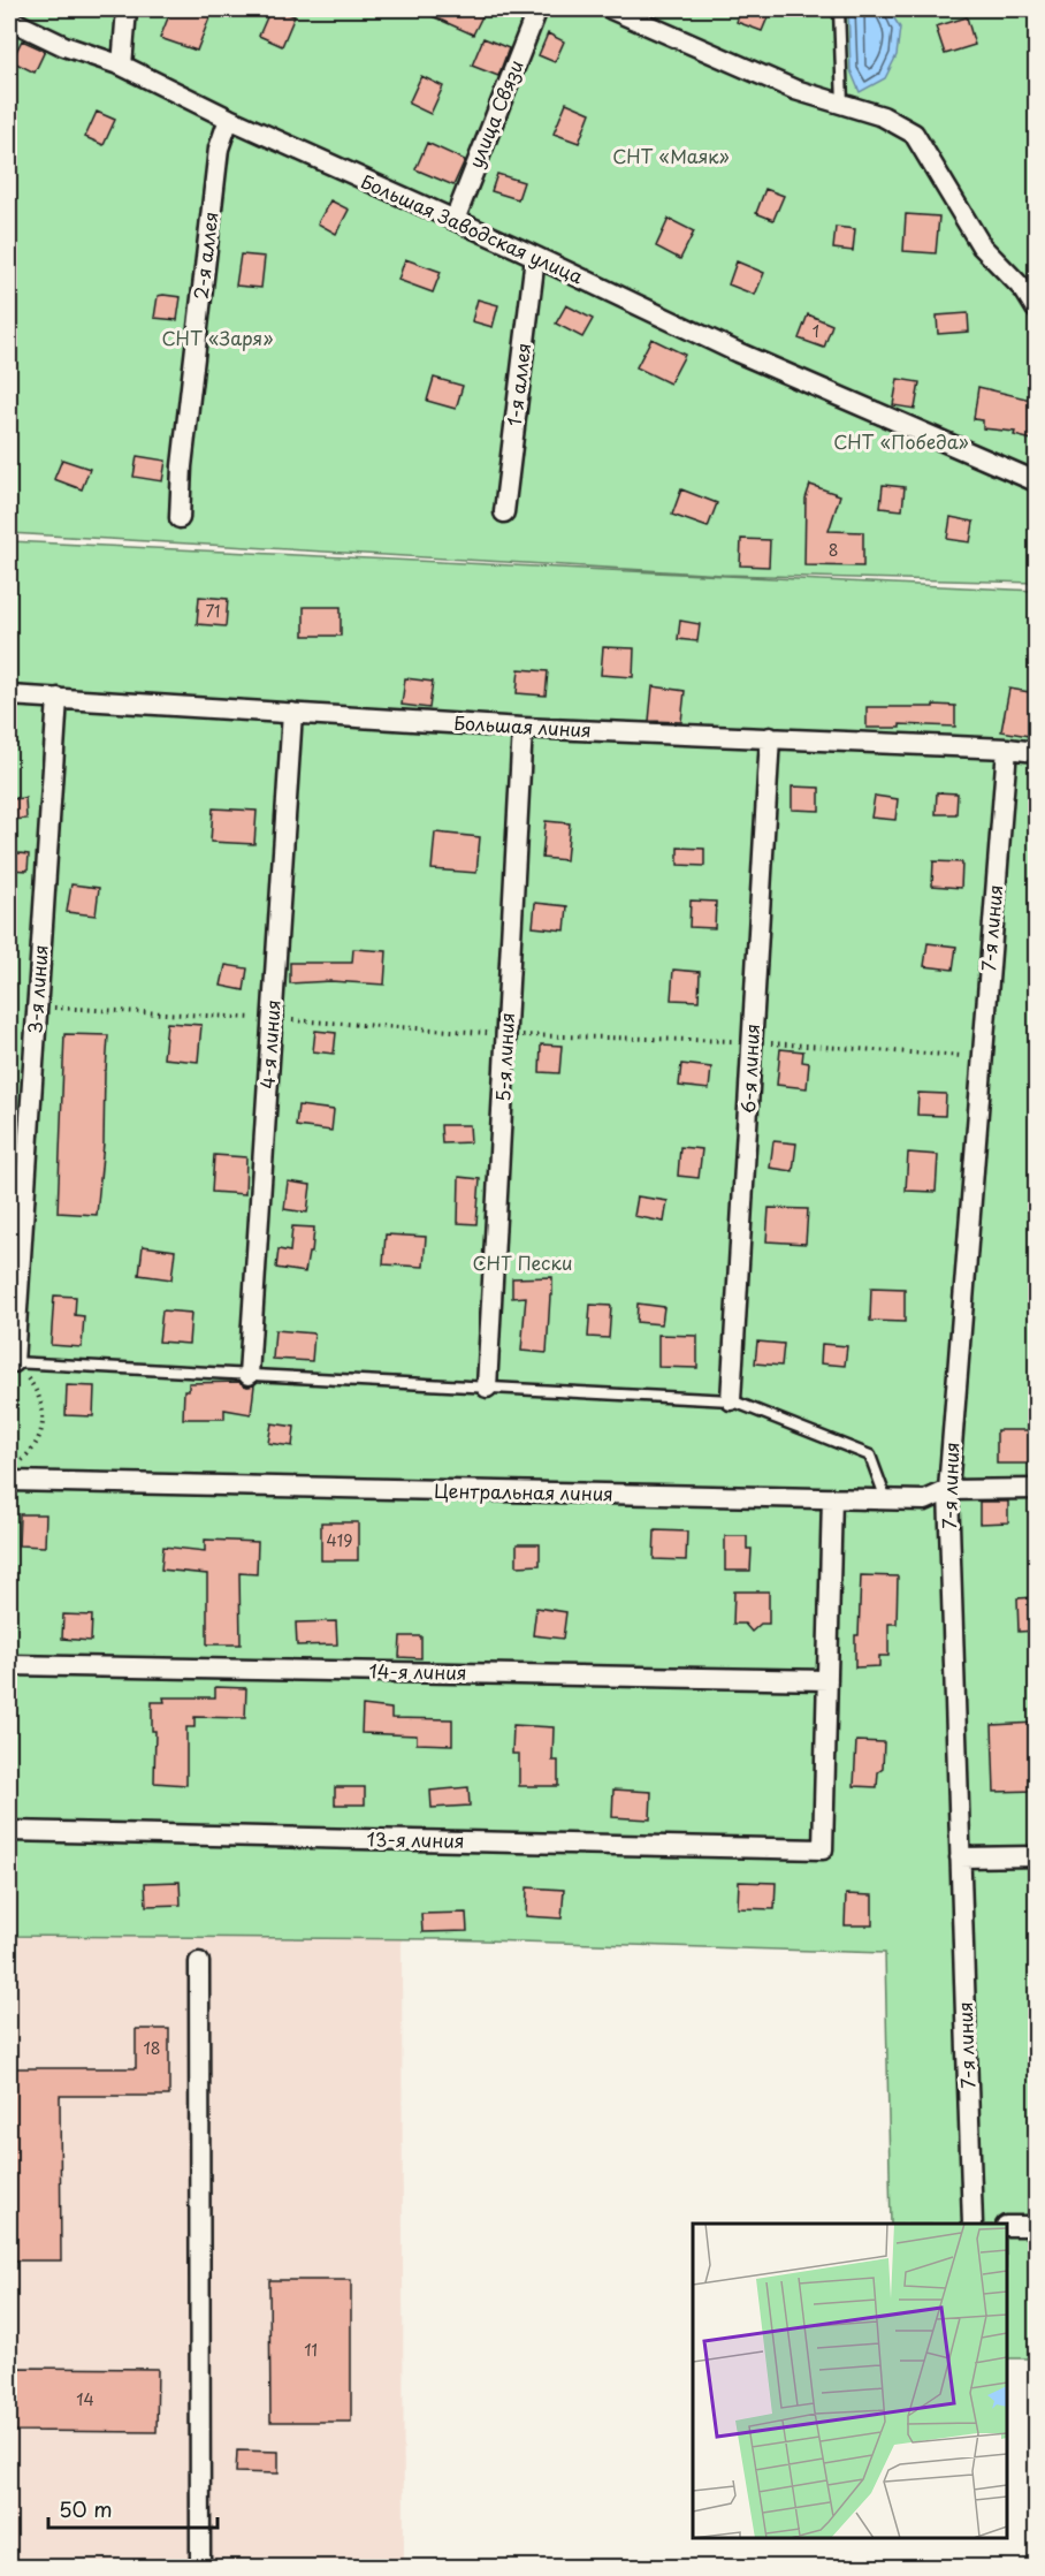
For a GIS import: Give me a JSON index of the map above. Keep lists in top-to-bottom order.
{
  "streets": {
    "street": [
      "улица Связи",
      "Большая Заводская улица",
      "2-я аллея",
      "1-я аллея",
      "Большая линия",
      "7-я линия",
      "3-я линия",
      "4-я линия",
      "5-я линия",
      "6-я линия",
      "Центральная линия",
      "14-я линия",
      "13-я линия"
    ]
  },
  "crossings": [
    ["улица Связи", "Большая Заводская улица"],
    ["Большая Заводская улица", "2-я аллея"],
    ["Большая Заводская улица", "1-я аллея"],
    ["Большая линия", "7-я линия"],
    ["Большая линия", "3-я линия"],
    ["Большая линия", "4-я линия"],
    ["Большая линия", "5-я линия"],
    ["Большая линия", "6-я линия"],
    ["7-я линия", "Центральная линия"],
    ["14-я линия", "13-я линия"]
  ],
  "parks": [
    "СНТ «Маяк»",
    "СНТ «Заря»",
    "СНТ «Победа»",
    "СНТ Пески"
  ],
  "house_numbers": [
    "1",
    "8",
    "71",
    "419",
    "18",
    "11",
    "14"
  ],
  "scale_bar": "50 m"
}
